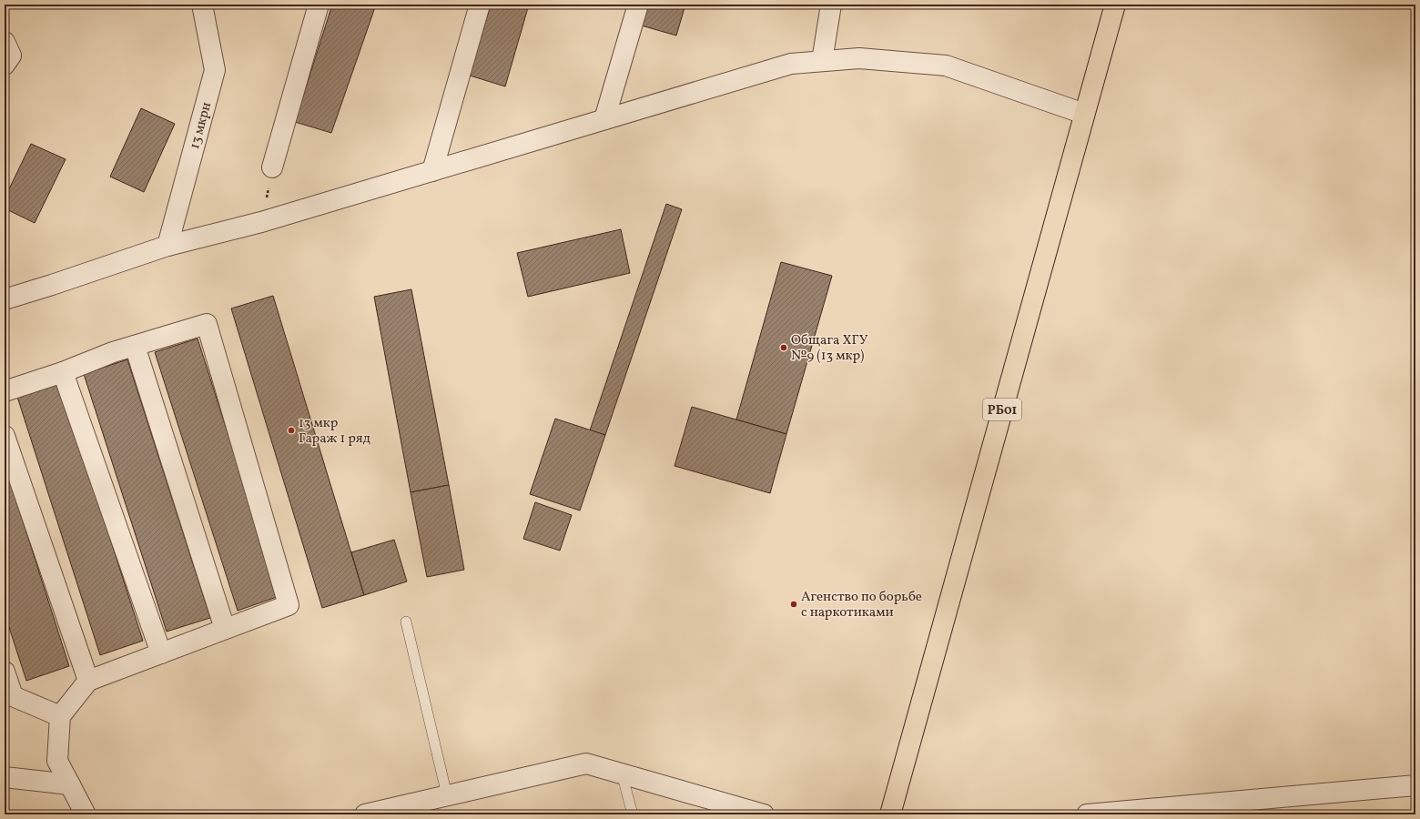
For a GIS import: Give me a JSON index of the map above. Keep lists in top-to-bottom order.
{
  "streets": {
    "highway": ["РБ01"],
    "street": ["13 мкрн"]
  },
  "places": ["Общага ХГУ №9 (13 мкр)", "13 мкр Гараж 1 ряд", "Агенство по борьбе с наркотиками"]
}
